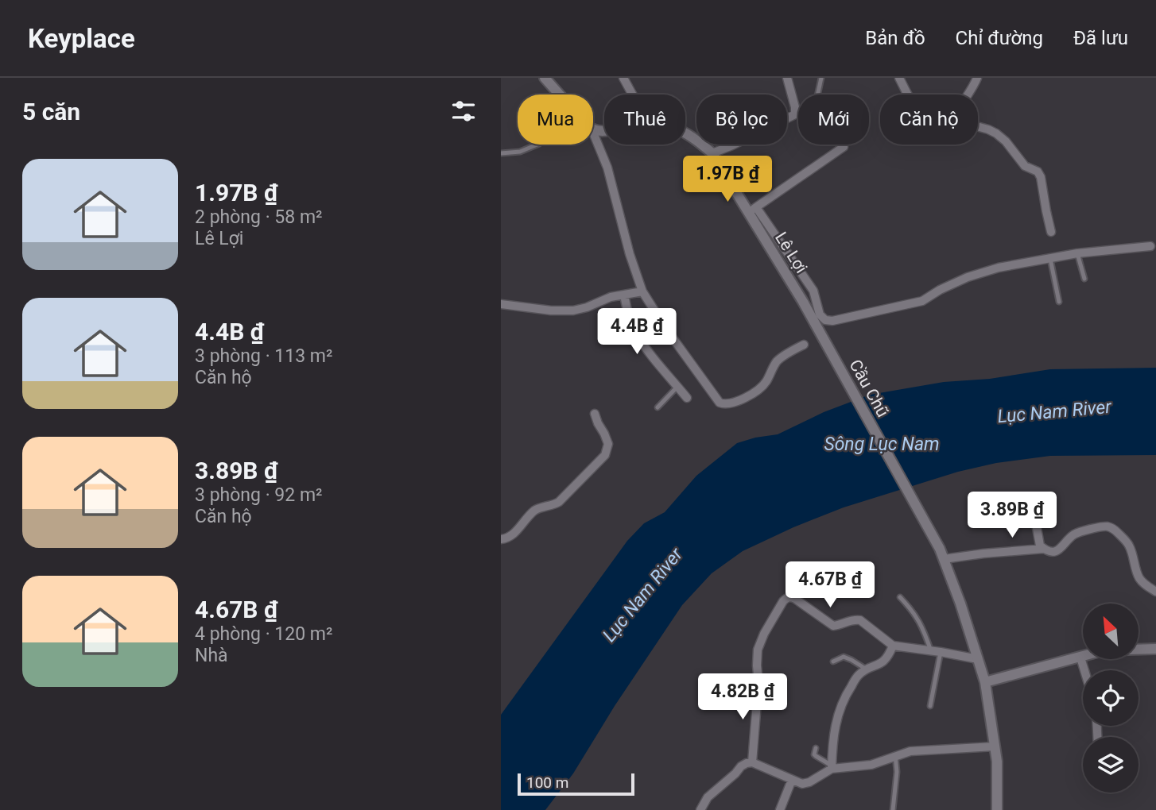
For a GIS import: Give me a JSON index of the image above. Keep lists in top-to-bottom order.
{
  "streets": {
    "street": ["Lê Lợi", "Cầu Chũ"]
  },
  "crossings": [
    ["Lê Lợi", "Cầu Chũ"]
  ],
  "water": ["Lục Nam River", "Sông Lục Nam"],
  "scale_bar": "100 m",
  "north": "top left",
  "page": {
    "header": "Keyplace",
    "nav": ["Bản đồ", "Chỉ đường", "Đã lưu"],
    "heading": "5 căn",
    "chip": [
      "Mua",
      "Thuê",
      "Bộ lọc",
      "Mới",
      "Căn hộ"
    ],
    "list": [
      {
        "name": "1.97B ₫",
        "note": "2 phòng · 58 m² · Lê Lợi"
      },
      {
        "name": "4.4B ₫",
        "note": "3 phòng · 113 m² · Căn hộ"
      },
      {
        "name": "3.89B ₫",
        "note": "3 phòng · 92 m² · Căn hộ"
      },
      {
        "name": "4.67B ₫",
        "note": "4 phòng · 120 m² · Nhà"
      }
    ],
    "price": [
      "1.97B ₫",
      "4.4B ₫",
      "3.89B ₫",
      "4.67B ₫",
      "4.82B ₫"
    ],
    "scale": "100 m"
  }
}
